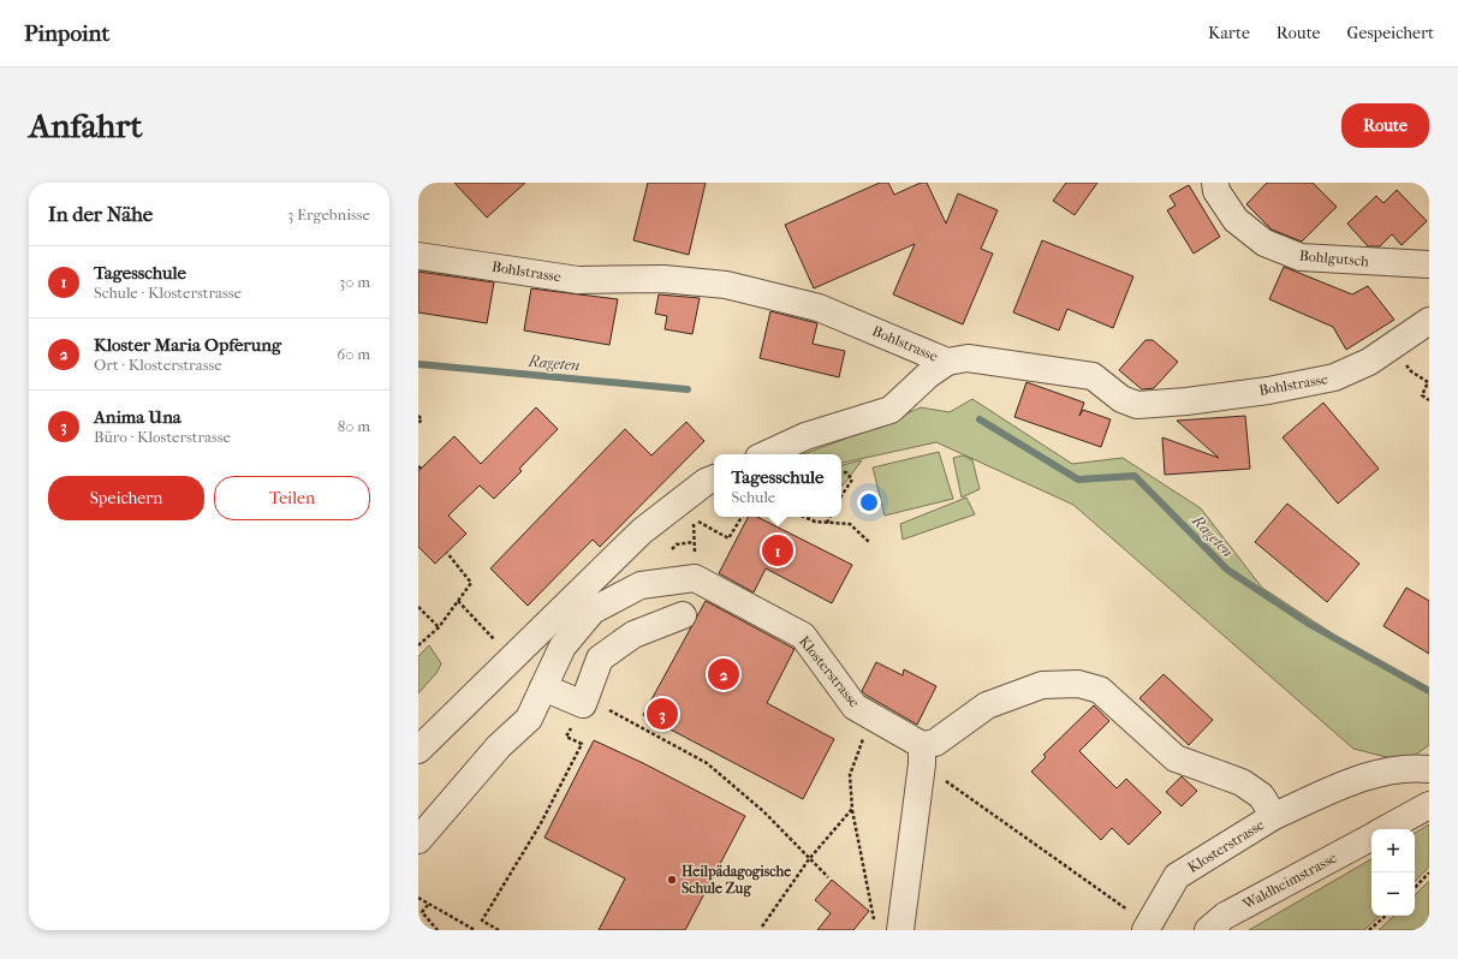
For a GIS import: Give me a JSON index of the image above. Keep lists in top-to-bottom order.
{
  "streets": {
    "street": [
      "Bohlgutsch",
      "Bohlstrasse",
      "Klosterstrasse",
      "Waldheimstrasse"
    ]
  },
  "water": ["Rageten"],
  "places": ["Heilpädagogische Schule Zug"],
  "page": {
    "header": "Pinpoint",
    "nav": ["Karte", "Route", "Gespeichert"],
    "buttons": [
      "Route",
      ["Speichern", "Teilen"]
    ],
    "title": "Anfahrt",
    "heading": ["In der Nähe", "3 Ergebnisse"],
    "list": [
      {
        "mark": "1",
        "name": "Tagesschule",
        "note": "Schule · Klosterstrasse",
        "value": "30 m"
      },
      {
        "mark": "2",
        "name": "Kloster Maria Opferung",
        "note": "Ort · Klosterstrasse",
        "value": "60 m"
      },
      {
        "mark": "3",
        "name": "Anima Una",
        "note": "Büro · Klosterstrasse",
        "value": "80 m"
      }
    ],
    "popup": ["Tagesschule", "Schule"],
    "pins": ["1", "2", "3"],
    "map_buttons": ["+", "−"]
  }
}
